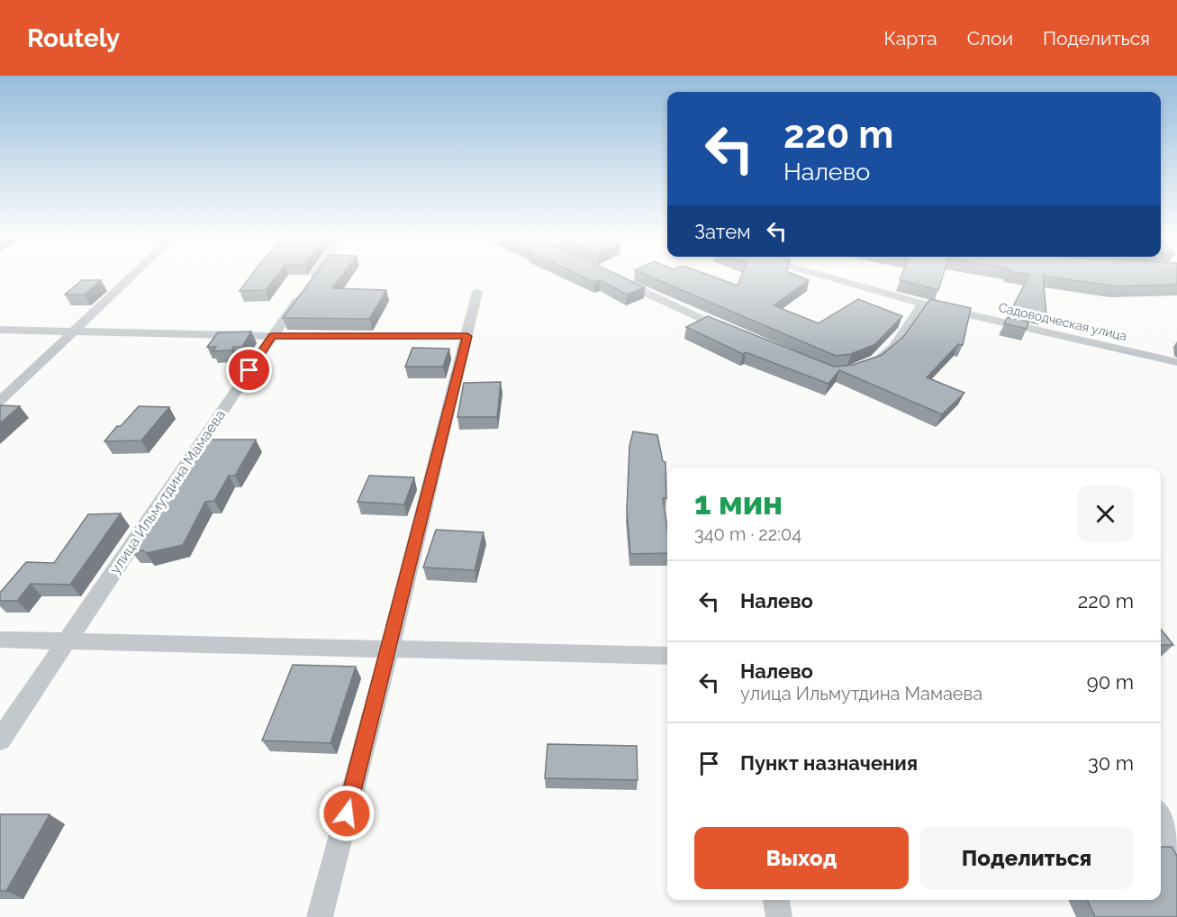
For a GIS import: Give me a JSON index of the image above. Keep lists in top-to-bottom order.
{
  "streets": {
    "street": ["Садоводческая улица", "улица Ильмутдина Мамаева"]
  },
  "page": {
    "header": "Routely",
    "nav": ["Карта", "Слои", "Поделиться"],
    "turn": ["220 m", "Налево"],
    "then": "Затем",
    "heading": ["1 мин", "340 m · 22:04"],
    "list": [
      {
        "name": "Налево",
        "value": "220 m"
      },
      {
        "name": "Налево",
        "note": "улица Ильмутдина Мамаева",
        "value": "90 m"
      },
      {
        "name": "Пункт назначения",
        "value": "30 m"
      }
    ],
    "buttons": ["Выход", "Поделиться"]
  }
}
